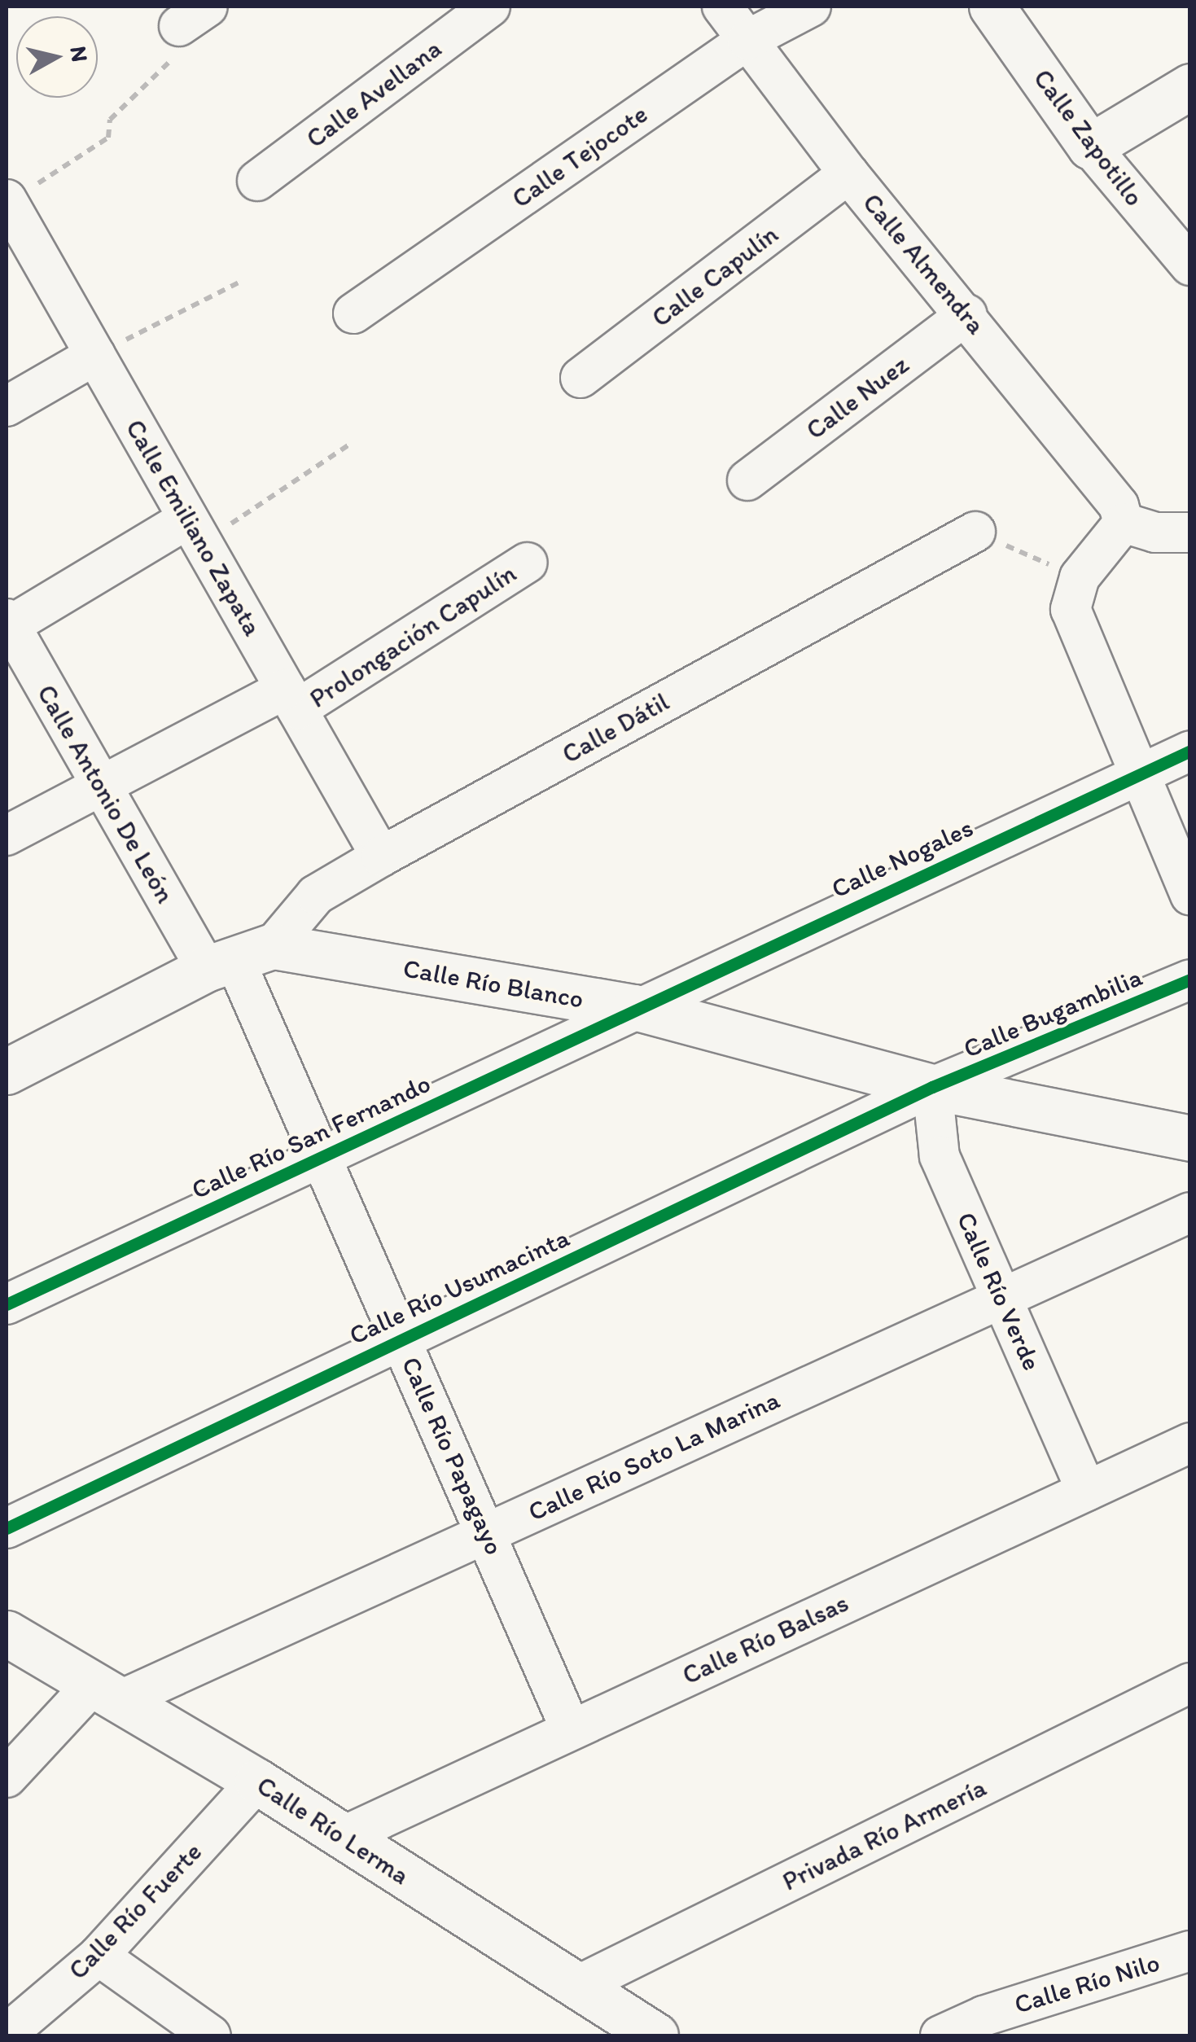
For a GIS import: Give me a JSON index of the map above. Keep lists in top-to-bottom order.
{
  "streets": {
    "street": [
      "Calle Avellana",
      "Calle Zapotillo",
      "Calle Tejocote",
      "Calle Almendra",
      "Calle Capulín",
      "Calle Nuez",
      "Calle Emiliano Zapata",
      "Prolongación Capulín",
      "Calle Dátil",
      "Calle Antonio De León",
      "Calle Nogales",
      "Calle Río Blanco",
      "Calle Bugambilia",
      "Calle Río San Fernando",
      "Calle Río Usumacinta",
      "Calle Río Verde",
      "Calle Río Papagayo",
      "Calle Río Soto La Marina",
      "Calle Río Balsas",
      "Calle Río Lerma",
      "Privada Río Armería",
      "Calle Río Fuerte",
      "Calle Río Nilo"
    ]
  },
  "crossings": [
    ["Calle Tejocote", "Calle Almendra"],
    ["Calle Almendra", "Calle Capulín"],
    ["Calle Almendra", "Calle Nuez"],
    ["Calle Emiliano Zapata", "Prolongación Capulín"],
    ["Calle Emiliano Zapata", "Calle Dátil"],
    ["Prolongación Capulín", "Calle Antonio De León"],
    ["Calle Dátil", "Calle Antonio De León"],
    ["Calle Dátil", "Calle Río Blanco"],
    ["Calle Dátil", "Calle Río Papagayo"],
    ["Calle Antonio De León", "Calle Río Blanco"],
    ["Calle Antonio De León", "Calle Río Papagayo"],
    ["Calle Nogales", "Calle Río Blanco"],
    ["Calle Nogales", "Calle Río San Fernando"],
    ["Calle Río Blanco", "Calle Bugambilia"],
    ["Calle Río Blanco", "Calle Río San Fernando"],
    ["Calle Río Blanco", "Calle Río Usumacinta"],
    ["Calle Río Blanco", "Calle Río Verde"],
    ["Calle Río Blanco", "Calle Río Papagayo"],
    ["Calle Bugambilia", "Calle Río Usumacinta"],
    ["Calle Bugambilia", "Calle Río Verde"],
    ["Calle Río San Fernando", "Calle Río Papagayo"],
    ["Calle Río Usumacinta", "Calle Río Verde"],
    ["Calle Río Usumacinta", "Calle Río Papagayo"],
    ["Calle Río Verde", "Calle Río Soto La Marina"],
    ["Calle Río Verde", "Calle Río Balsas"],
    ["Calle Río Papagayo", "Calle Río Soto La Marina"],
    ["Calle Río Papagayo", "Calle Río Balsas"],
    ["Calle Río Soto La Marina", "Calle Río Lerma"],
    ["Calle Río Balsas", "Calle Río Lerma"],
    ["Calle Río Lerma", "Privada Río Armería"],
    ["Calle Río Lerma", "Calle Río Fuerte"]
  ],
  "north": "right"
}
